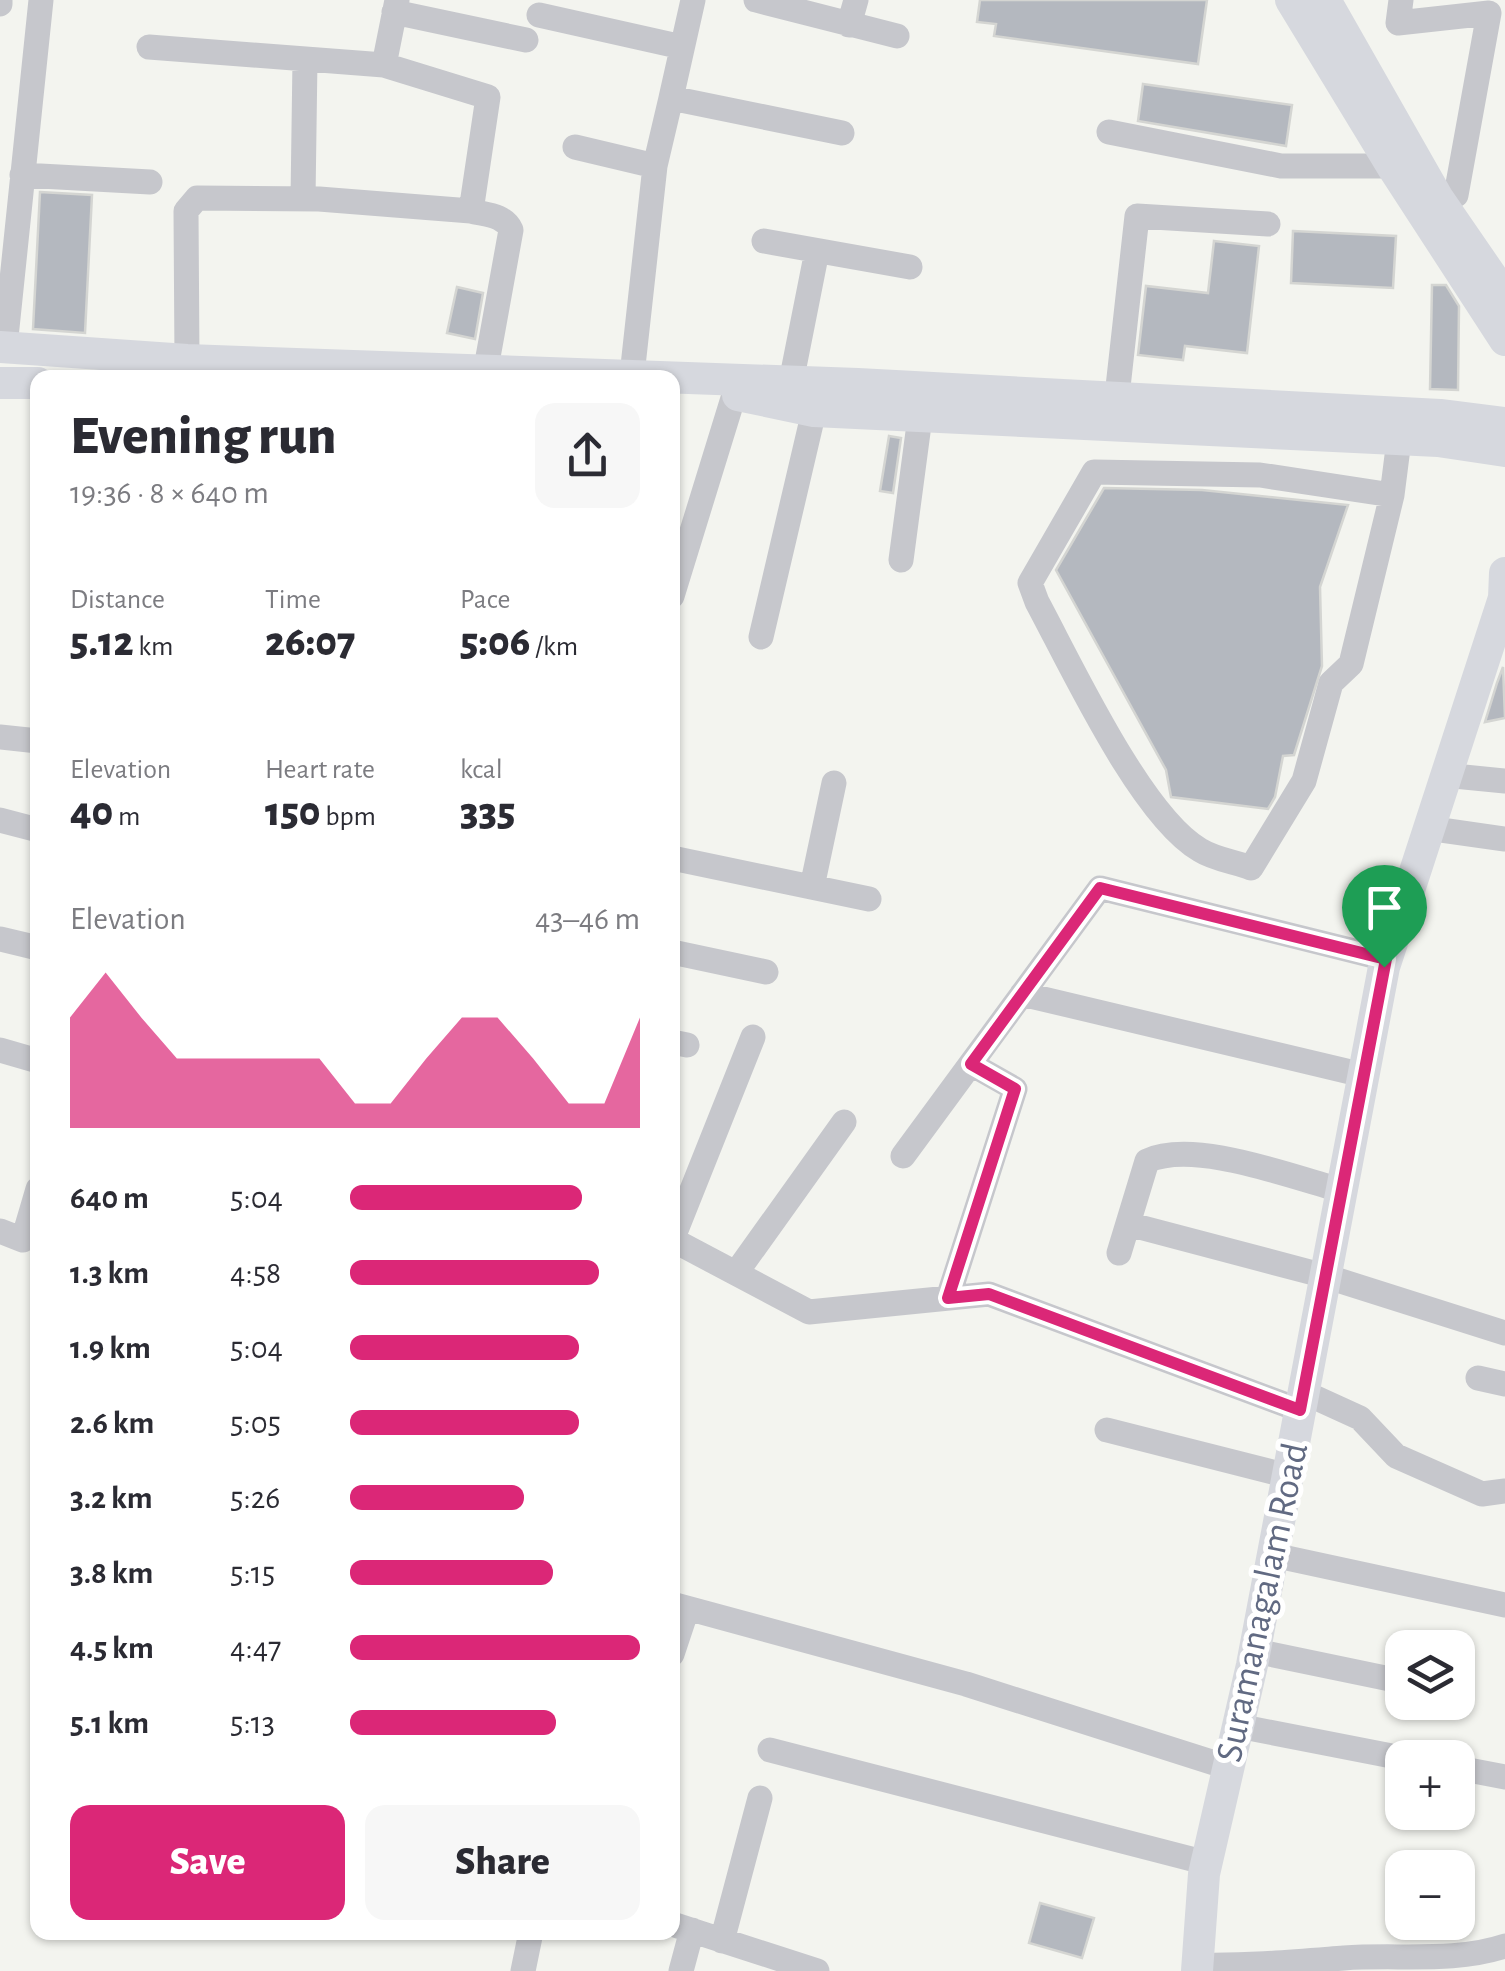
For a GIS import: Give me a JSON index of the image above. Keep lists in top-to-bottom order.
{
  "streets": {
    "main road": ["Suramanagalam Road"]
  },
  "page": {
    "heading": ["Evening run", "19:36 · 8 × 640 m"],
    "stats": [
      ["Distance", "5.12 km"],
      ["Time", "26:07"],
      ["Pace", "5:06 /km"],
      ["Elevation", "40 m"],
      ["Heart rate", "150 bpm"],
      ["kcal", "335"]
    ],
    "chart": ["Elevation", "43–46 m"],
    "list": [
      {
        "name": "640 m",
        "note": "5:04"
      },
      {
        "name": "1.3 km",
        "note": "4:58"
      },
      {
        "name": "1.9 km",
        "note": "5:04"
      },
      {
        "name": "2.6 km",
        "note": "5:05"
      },
      {
        "name": "3.2 km",
        "note": "5:26"
      },
      {
        "name": "3.8 km",
        "note": "5:15"
      },
      {
        "name": "4.5 km",
        "note": "4:47"
      },
      {
        "name": "5.1 km",
        "note": "5:13"
      }
    ],
    "map_buttons": ["+", "−"],
    "buttons": ["Save", "Share"]
  }
}
